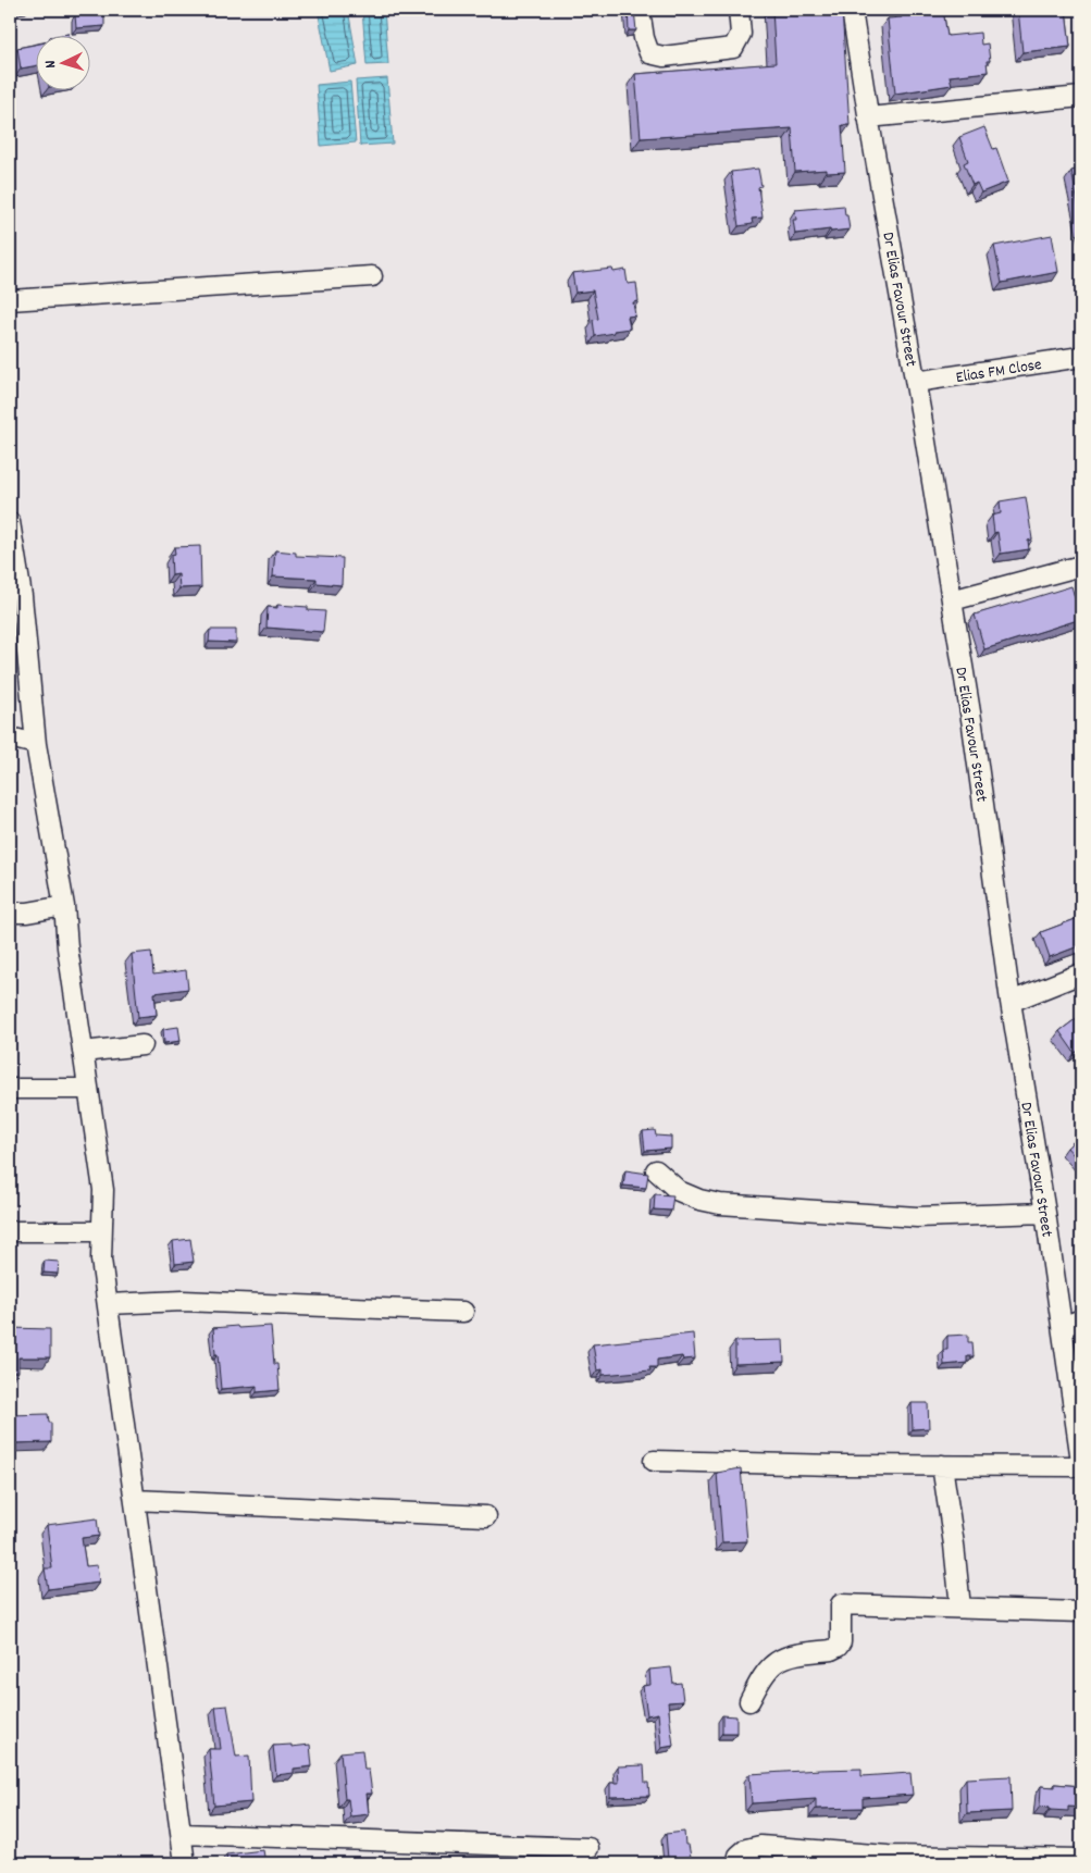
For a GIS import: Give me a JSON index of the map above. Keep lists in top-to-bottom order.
{
  "streets": {
    "street": ["Dr Elias Favour Street", "Elias FM Close"]
  },
  "crossings": [
    ["Dr Elias Favour Street", "Elias FM Close"]
  ],
  "north": "left"
}
